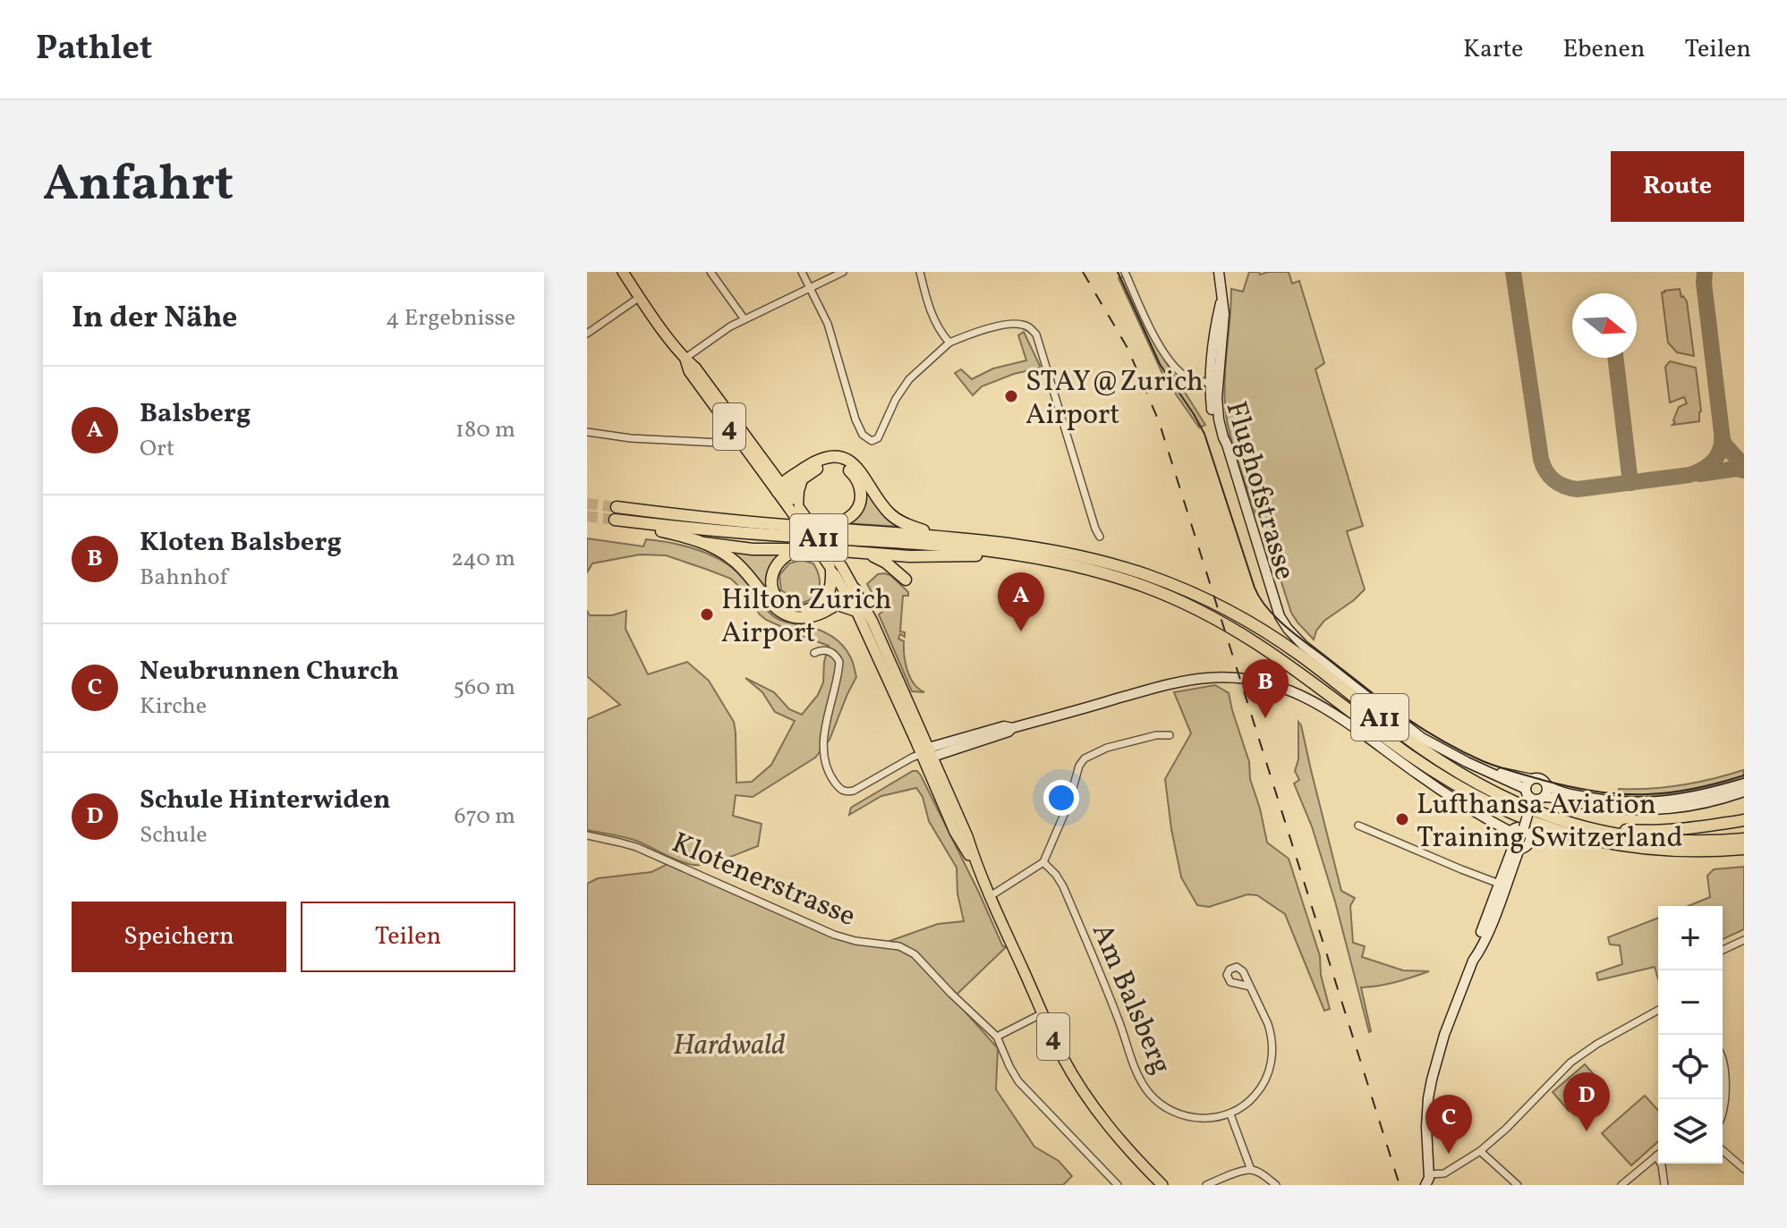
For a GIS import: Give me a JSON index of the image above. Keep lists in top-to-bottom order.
{
  "streets": {
    "highway": ["A11"],
    "main road": ["4", "Flughofstrasse"],
    "street": ["Klotenerstrasse", "Am Balsberg"]
  },
  "parks": ["Hardwald"],
  "places": ["STAY@Zurich Airport", "Hilton Zurich Airport", "Lufthansa Aviation Training Switzerland"],
  "north": "right",
  "page": {
    "header": "Pathlet",
    "nav": ["Karte", "Ebenen", "Teilen"],
    "title": "Anfahrt",
    "buttons": [
      "Route",
      ["Speichern", "Teilen"]
    ],
    "heading": ["In der Nähe", "4 Ergebnisse"],
    "list": [
      {
        "mark": "A",
        "name": "Balsberg",
        "note": "Ort",
        "value": "180 m"
      },
      {
        "mark": "B",
        "name": "Kloten Balsberg",
        "note": "Bahnhof",
        "value": "240 m"
      },
      {
        "mark": "C",
        "name": "Neubrunnen Church",
        "note": "Kirche",
        "value": "560 m"
      },
      {
        "mark": "D",
        "name": "Schule Hinterwiden",
        "note": "Schule",
        "value": "670 m"
      }
    ],
    "pins": [
      "A",
      "B",
      "D",
      "C"
    ],
    "map_buttons": ["+", "−"]
  }
}
